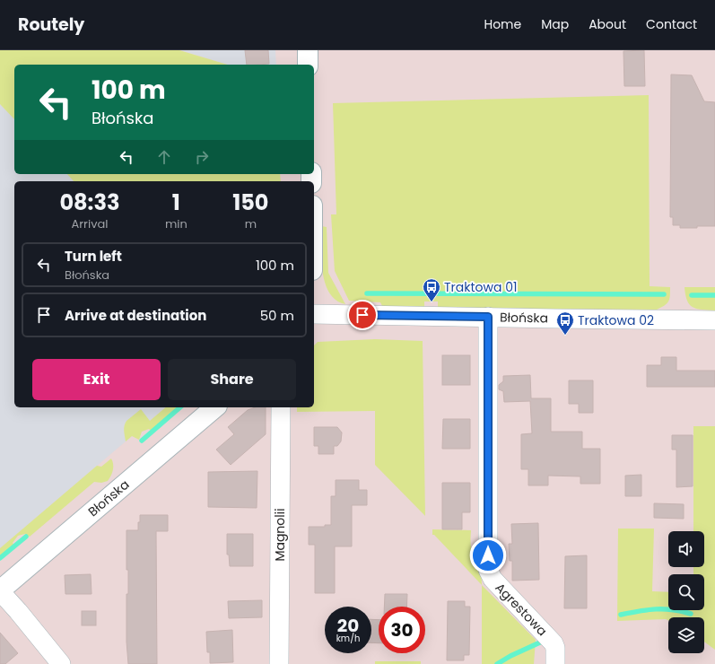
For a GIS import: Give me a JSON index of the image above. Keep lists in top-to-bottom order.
{
  "streets": {
    "street": ["Błońska", "Magnolii", "Agrestowa"]
  },
  "crossings": [
    ["Błońska", "Agrestowa"]
  ],
  "places": {
    "bus stop": ["Traktowa 01", "Traktowa 02"]
  },
  "page": {
    "header": "Routely",
    "nav": [
      "Home",
      "Map",
      "About",
      "Contact"
    ],
    "turn": ["100 m", "Błońska"],
    "eta": [
      "08:33",
      "Arrival",
      "1",
      "min",
      "150",
      "m"
    ],
    "list": [
      {
        "name": "Turn left",
        "note": "Błońska",
        "value": "100 m"
      },
      {
        "name": "Arrive at destination",
        "value": "50 m"
      }
    ],
    "buttons": ["Exit", "Share"],
    "speed": "20 km/h",
    "limit": "30"
  }
}
